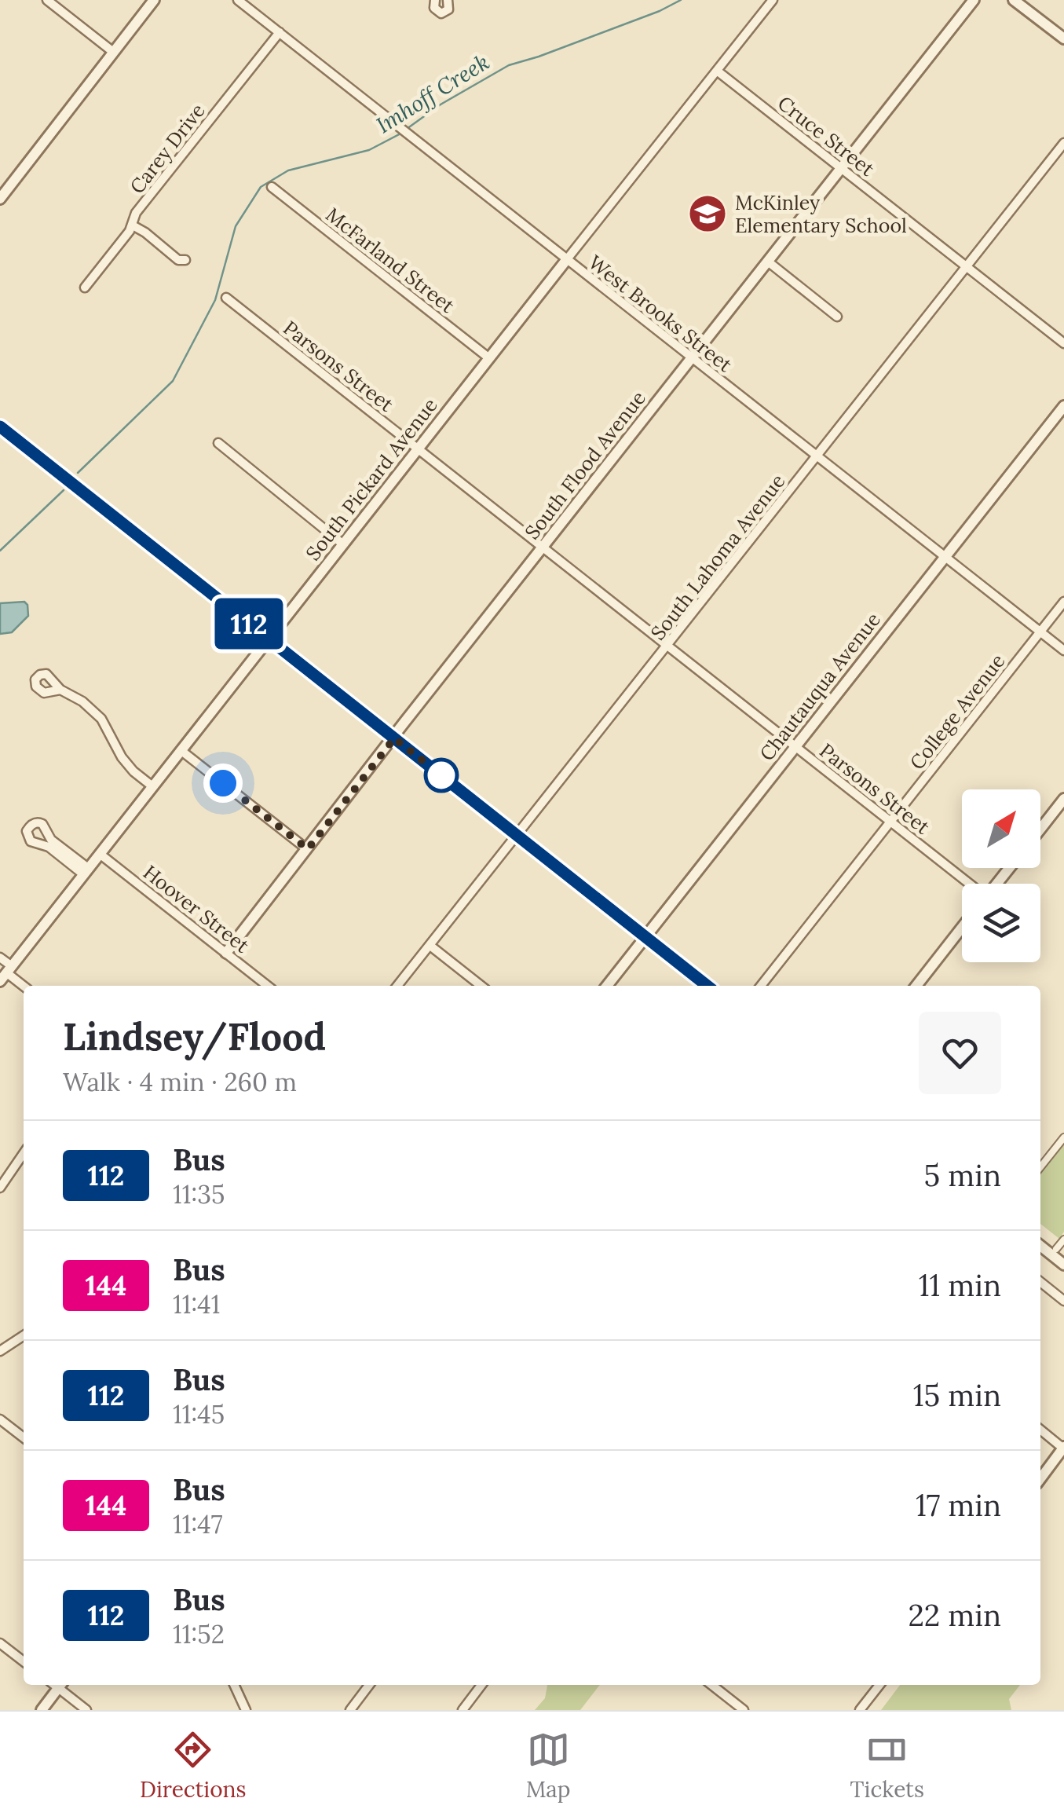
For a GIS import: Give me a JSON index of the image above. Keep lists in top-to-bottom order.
{
  "streets": {
    "street": [
      "Cruce Street",
      "Carey Drive",
      "McFarland Street",
      "West Brooks Street",
      "Parsons Street",
      "South Flood Avenue",
      "South Pickard Avenue",
      "South Lahoma Avenue",
      "Chautauqua Avenue",
      "College Avenue",
      "Hoover Street"
    ]
  },
  "crossings": [
    ["Cruce Street", "South Flood Avenue"],
    ["Cruce Street", "South Pickard Avenue"],
    ["Cruce Street", "South Lahoma Avenue"],
    ["Carey Drive", "West Brooks Street"],
    ["McFarland Street", "South Pickard Avenue"],
    ["West Brooks Street", "South Flood Avenue"],
    ["West Brooks Street", "South Pickard Avenue"],
    ["West Brooks Street", "South Lahoma Avenue"],
    ["West Brooks Street", "Chautauqua Avenue"],
    ["West Brooks Street", "College Avenue"],
    ["Parsons Street", "South Flood Avenue"],
    ["Parsons Street", "South Pickard Avenue"],
    ["Parsons Street", "South Lahoma Avenue"],
    ["Parsons Street", "Chautauqua Avenue"],
    ["Parsons Street", "College Avenue"],
    ["South Flood Avenue", "Hoover Street"],
    ["South Pickard Avenue", "Hoover Street"]
  ],
  "water": ["Imhoff Creek"],
  "places": {
    "school or university": ["McKinley Elementary School"]
  },
  "lines": ["bus line 112"],
  "north": "top right",
  "page": {
    "on_map": "112",
    "heading": ["Lindsey/Flood", "Walk · 4 min · 260 m"],
    "list": [
      {
        "mark": "112",
        "name": "Bus",
        "note": "11:35",
        "value": "5 min"
      },
      {
        "mark": "144",
        "name": "Bus",
        "note": "11:41",
        "value": "11 min"
      },
      {
        "mark": "112",
        "name": "Bus",
        "note": "11:45",
        "value": "15 min"
      },
      {
        "mark": "144",
        "name": "Bus",
        "note": "11:47",
        "value": "17 min"
      },
      {
        "mark": "112",
        "name": "Bus",
        "note": "11:52",
        "value": "22 min"
      }
    ],
    "tabs": ["Directions", "Map", "Tickets"]
  }
}
